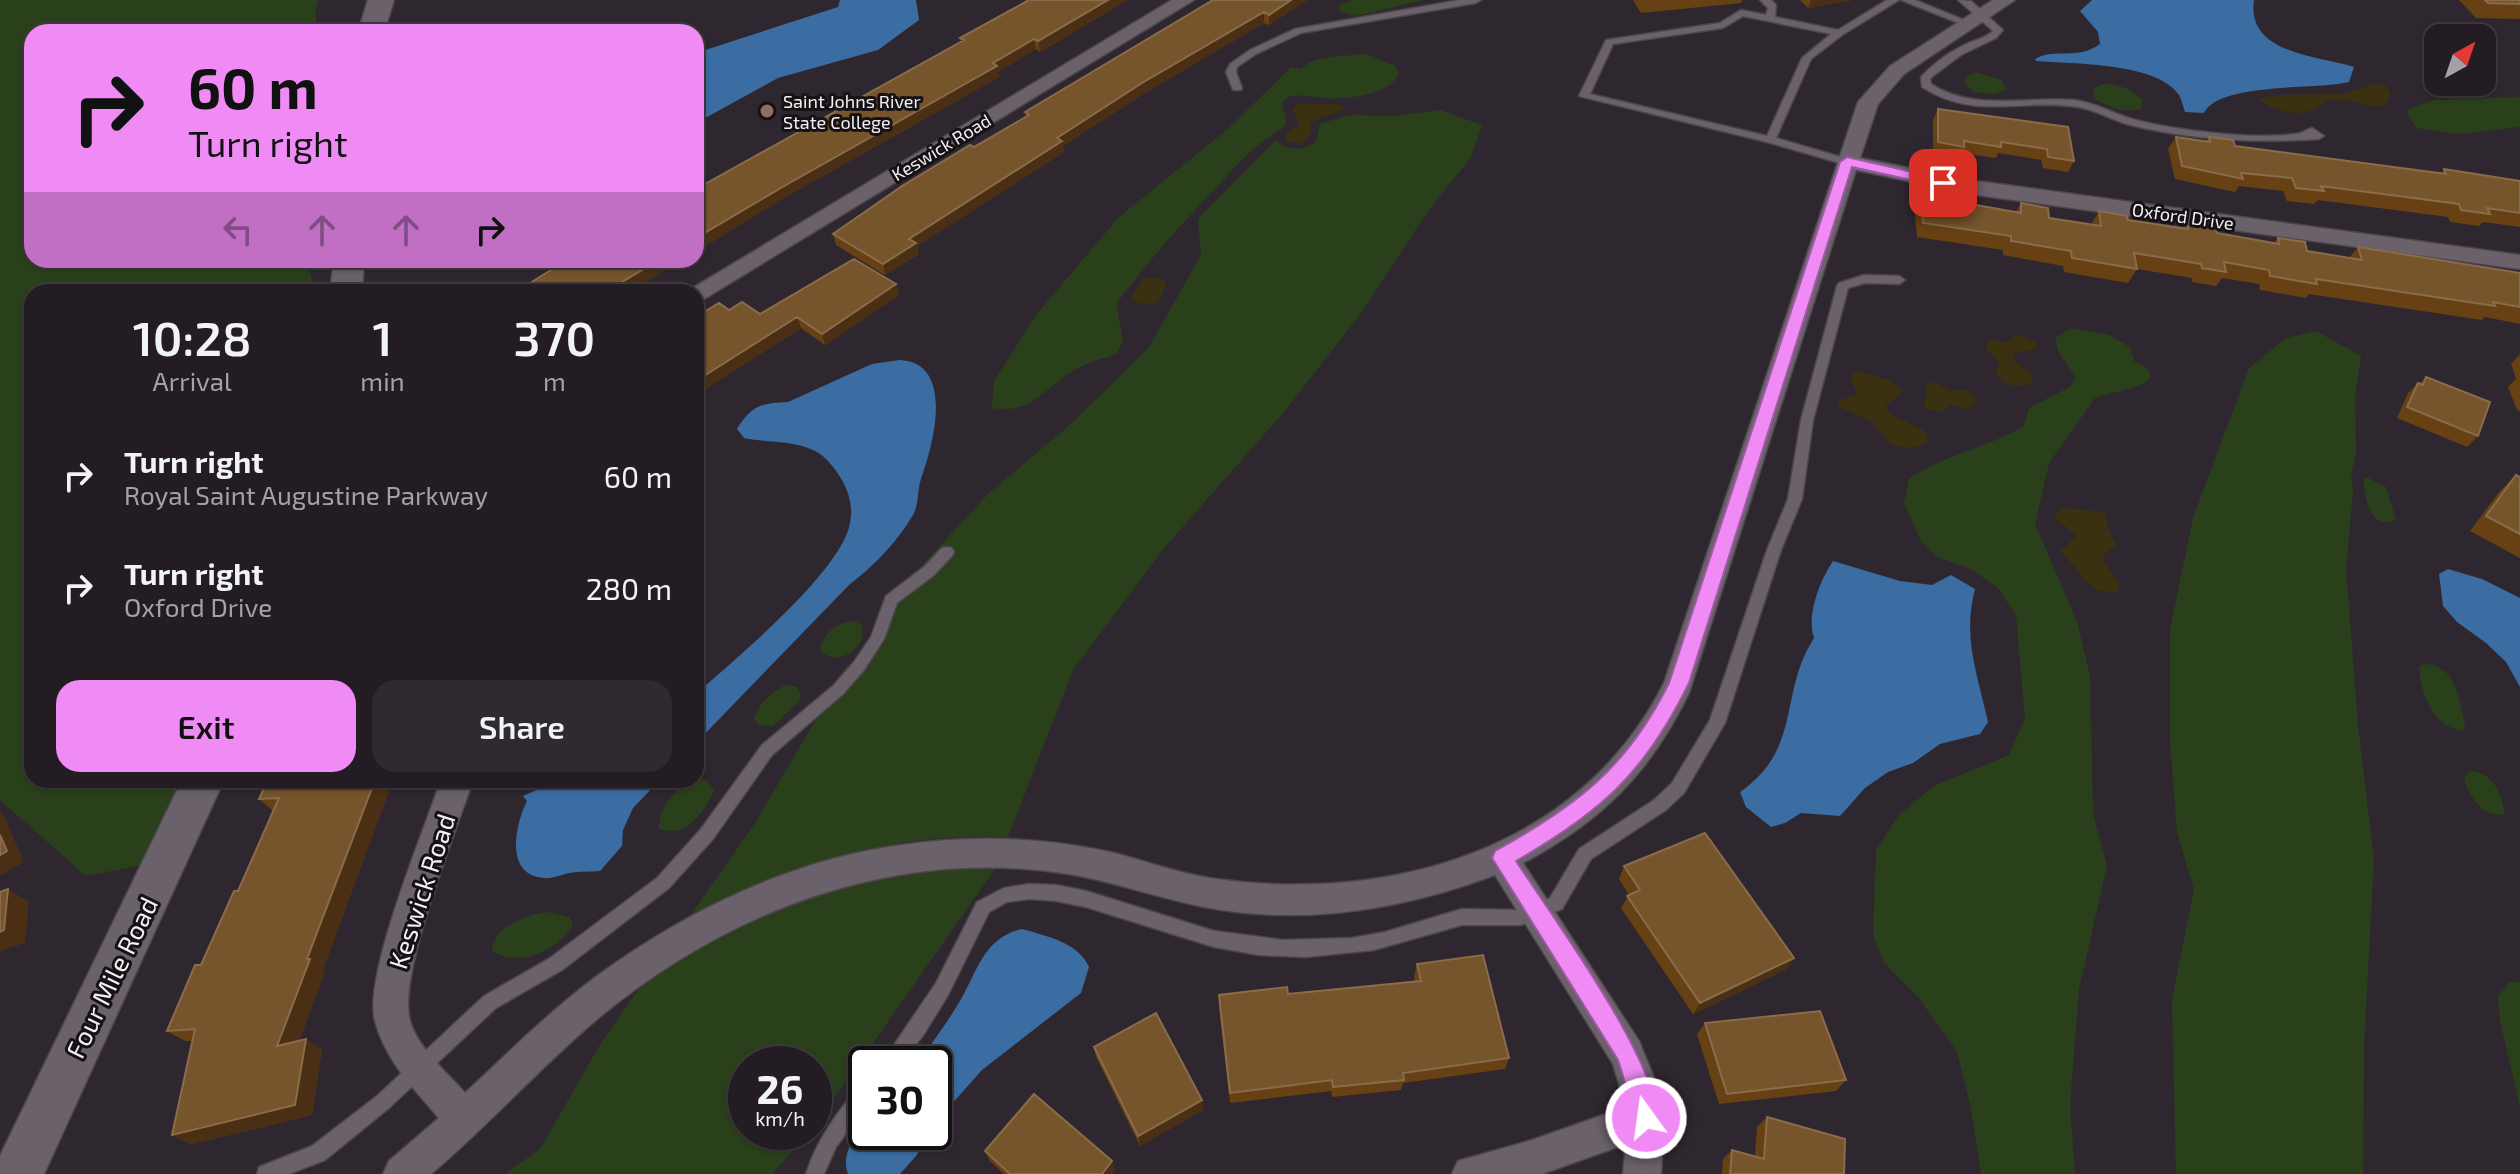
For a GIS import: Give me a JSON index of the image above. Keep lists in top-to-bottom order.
{
  "streets": {
    "main road": ["Four Mile Road"],
    "street": ["Keswick Road", "Oxford Drive"]
  },
  "places": ["Saint Johns River State College"],
  "north": "top right",
  "page": {
    "turn": ["60 m", "Turn right"],
    "eta": [
      "10:28",
      "Arrival",
      "1",
      "min",
      "370",
      "m"
    ],
    "list": [
      {
        "name": "Turn right",
        "note": "Royal Saint Augustine Parkway",
        "value": "60 m"
      },
      {
        "name": "Turn right",
        "note": "Oxford Drive",
        "value": "280 m"
      }
    ],
    "buttons": ["Exit", "Share"],
    "speed": "26 km/h",
    "limit": "30"
  }
}
